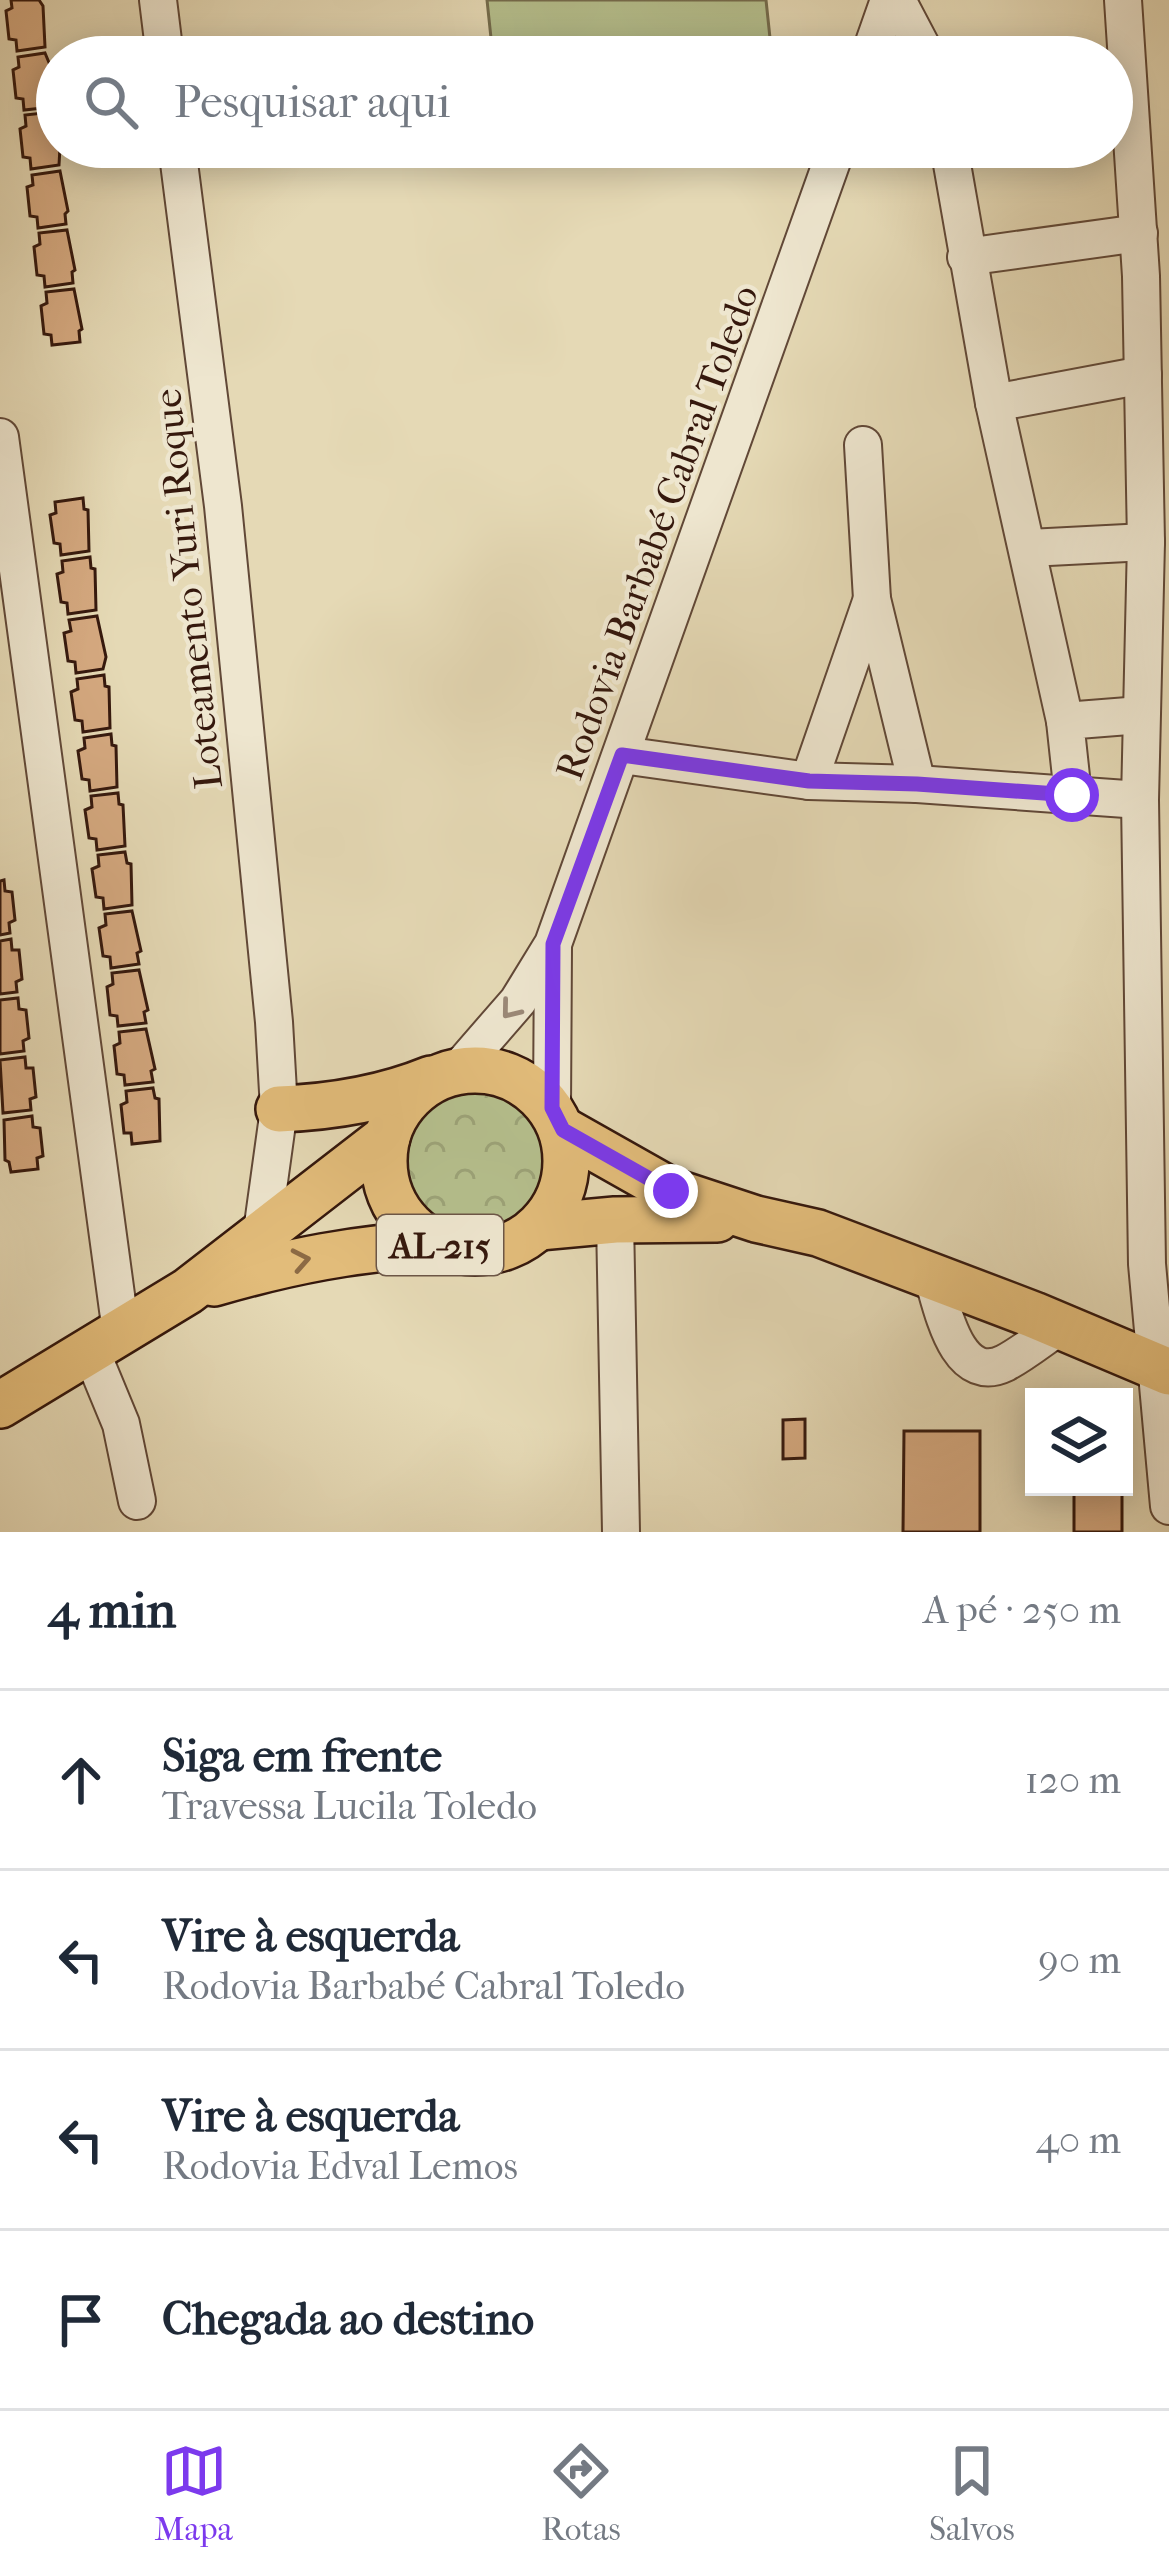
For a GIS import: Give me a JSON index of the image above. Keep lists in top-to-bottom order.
{
  "streets": {
    "main road": ["AL-215"],
    "street": ["Rodovia Barbabé Cabral Toledo", "Loteamento Yuri Roque"]
  },
  "crossings": [
    ["Rodovia Barbabé Cabral Toledo", "AL-215"],
    ["Loteamento Yuri Roque", "AL-215"]
  ],
  "page": {
    "search": "Pesquisar aqui",
    "heading": ["4 min", "A pé · 250 m"],
    "list": [
      ["Siga em frente", "Travessa Lucila Toledo", "120 m"],
      ["Vire à esquerda", "Rodovia Barbabé Cabral Toledo", "90 m"],
      ["Vire à esquerda", "Rodovia Edval Lemos", "40 m"],
      "Chegada ao destino"
    ],
    "nav": ["Mapa", "Rotas", "Salvos"]
  }
}
